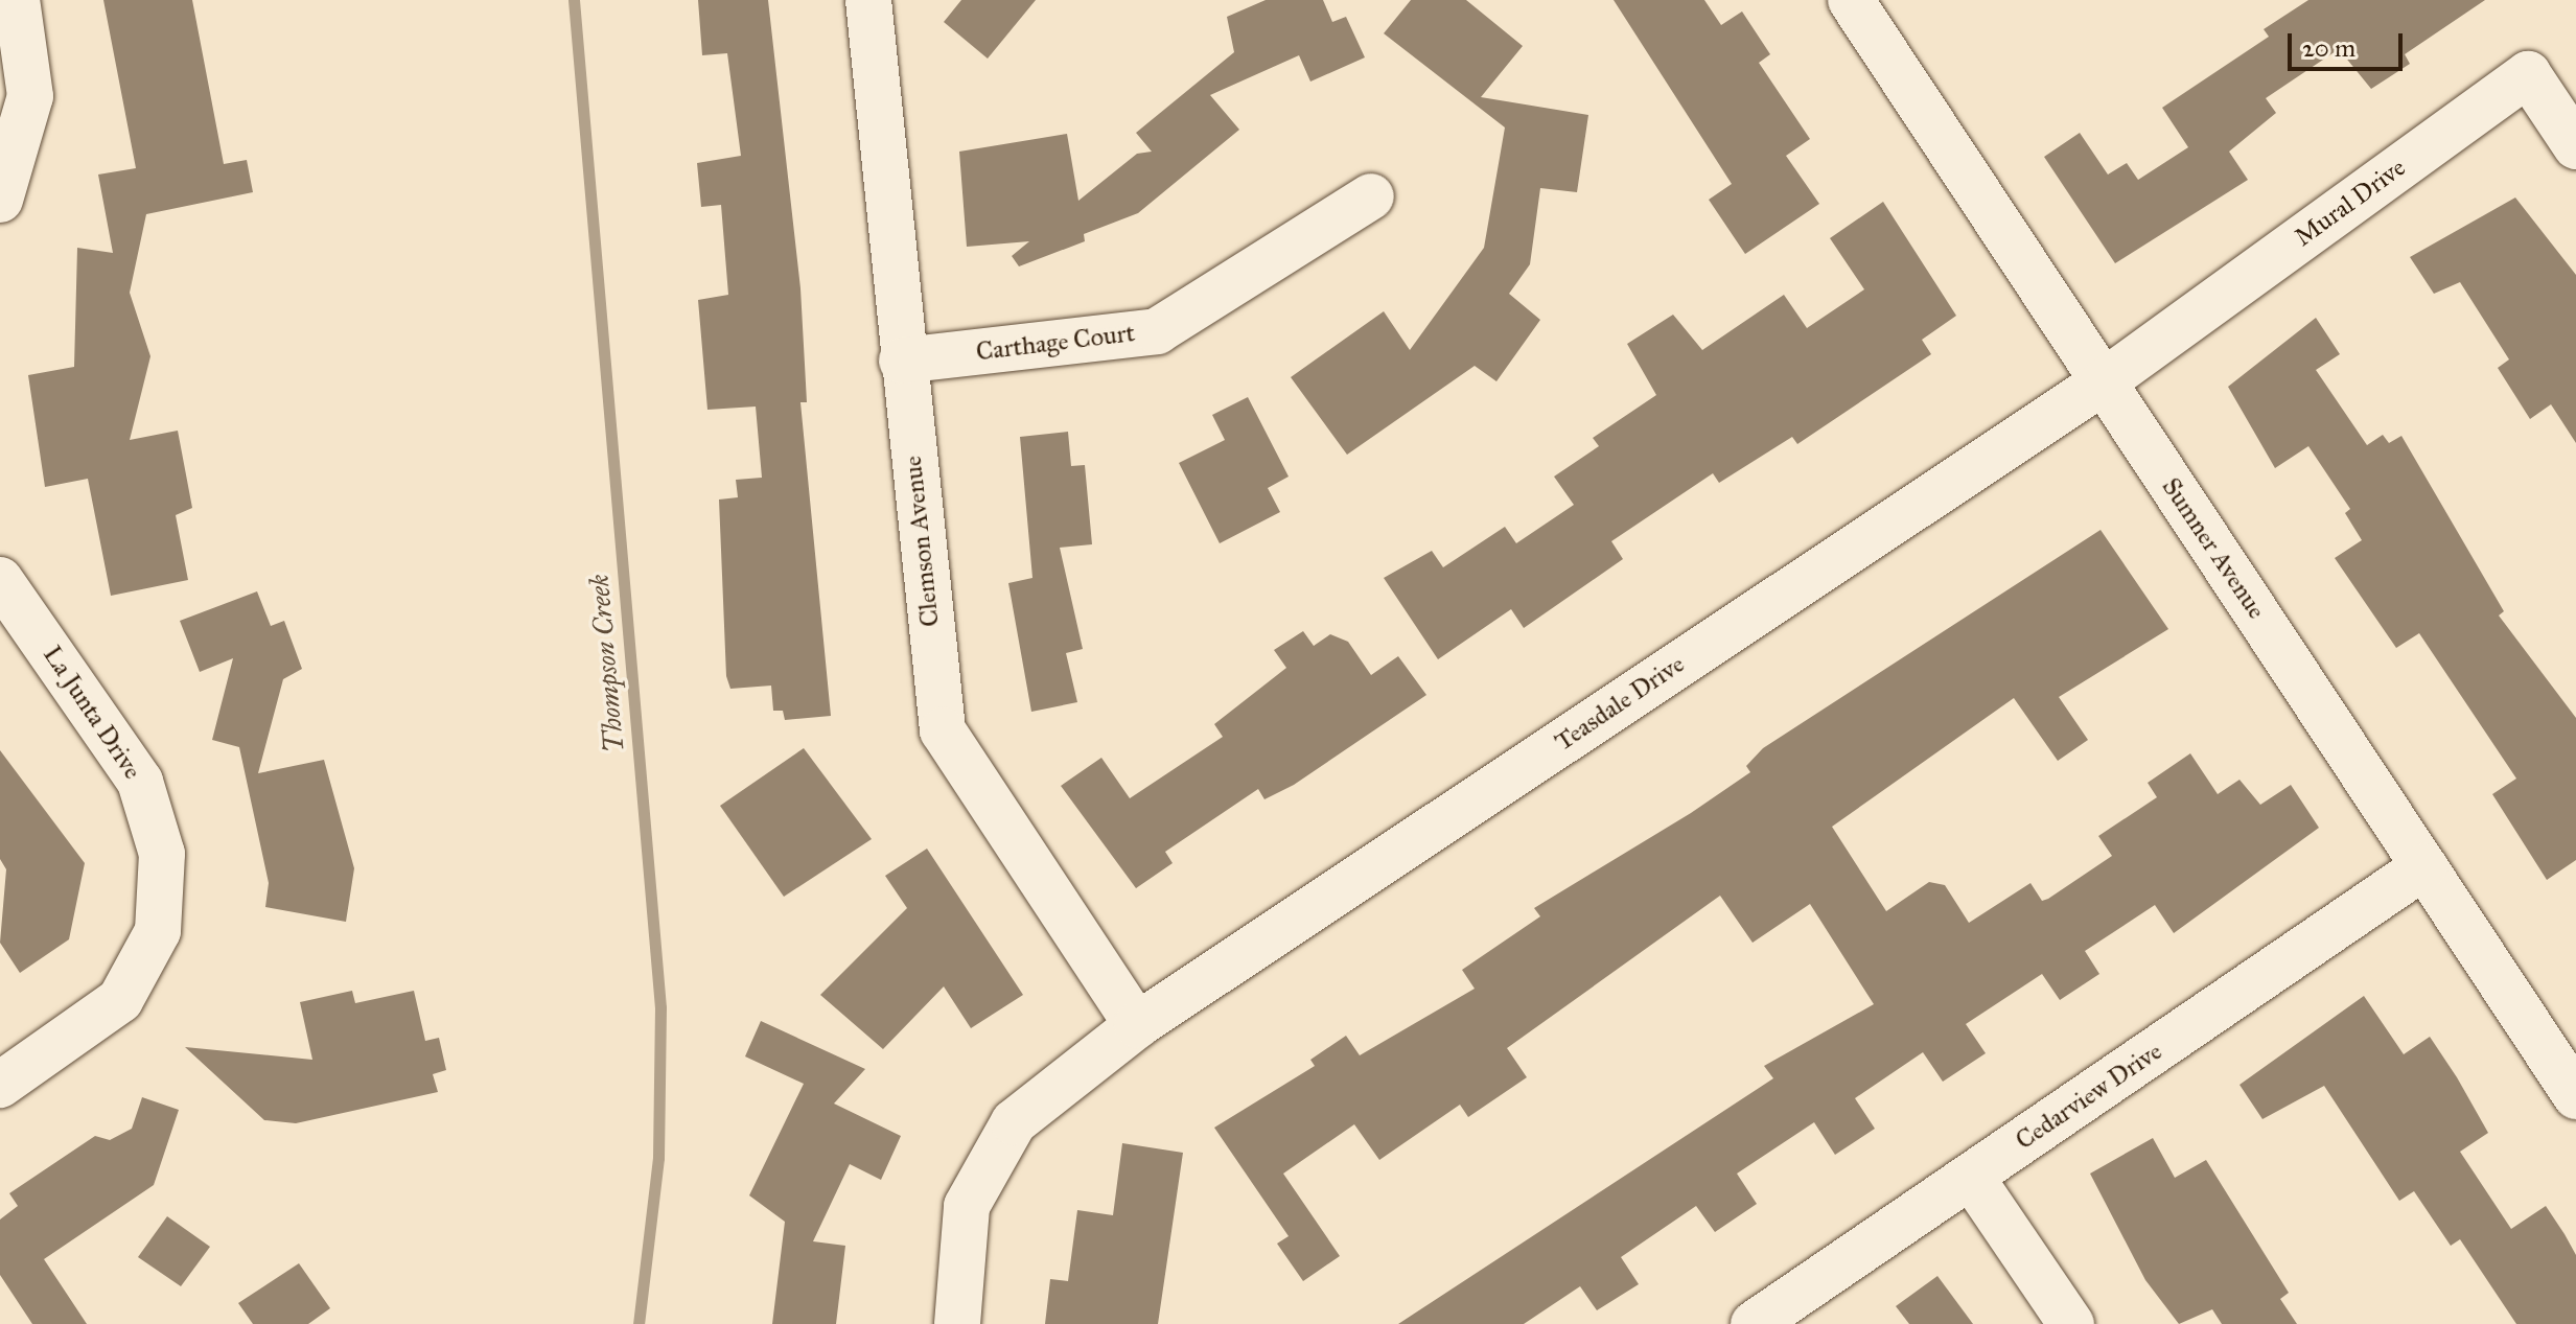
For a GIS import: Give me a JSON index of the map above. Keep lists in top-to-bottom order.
{
  "streets": {
    "street": [
      "Mural Drive",
      "Carthage Court",
      "Clemson Avenue",
      "Sumner Avenue",
      "Teasdale Drive",
      "La Junta Drive",
      "Cedarview Drive"
    ]
  },
  "crossings": [
    ["Mural Drive", "Sumner Avenue"],
    ["Mural Drive", "Teasdale Drive"],
    ["Carthage Court", "Clemson Avenue"],
    ["Clemson Avenue", "Teasdale Drive"],
    ["Sumner Avenue", "Teasdale Drive"],
    ["Sumner Avenue", "Cedarview Drive"]
  ],
  "water": ["Thompson Creek"],
  "scale_bar": "20 m"
}
